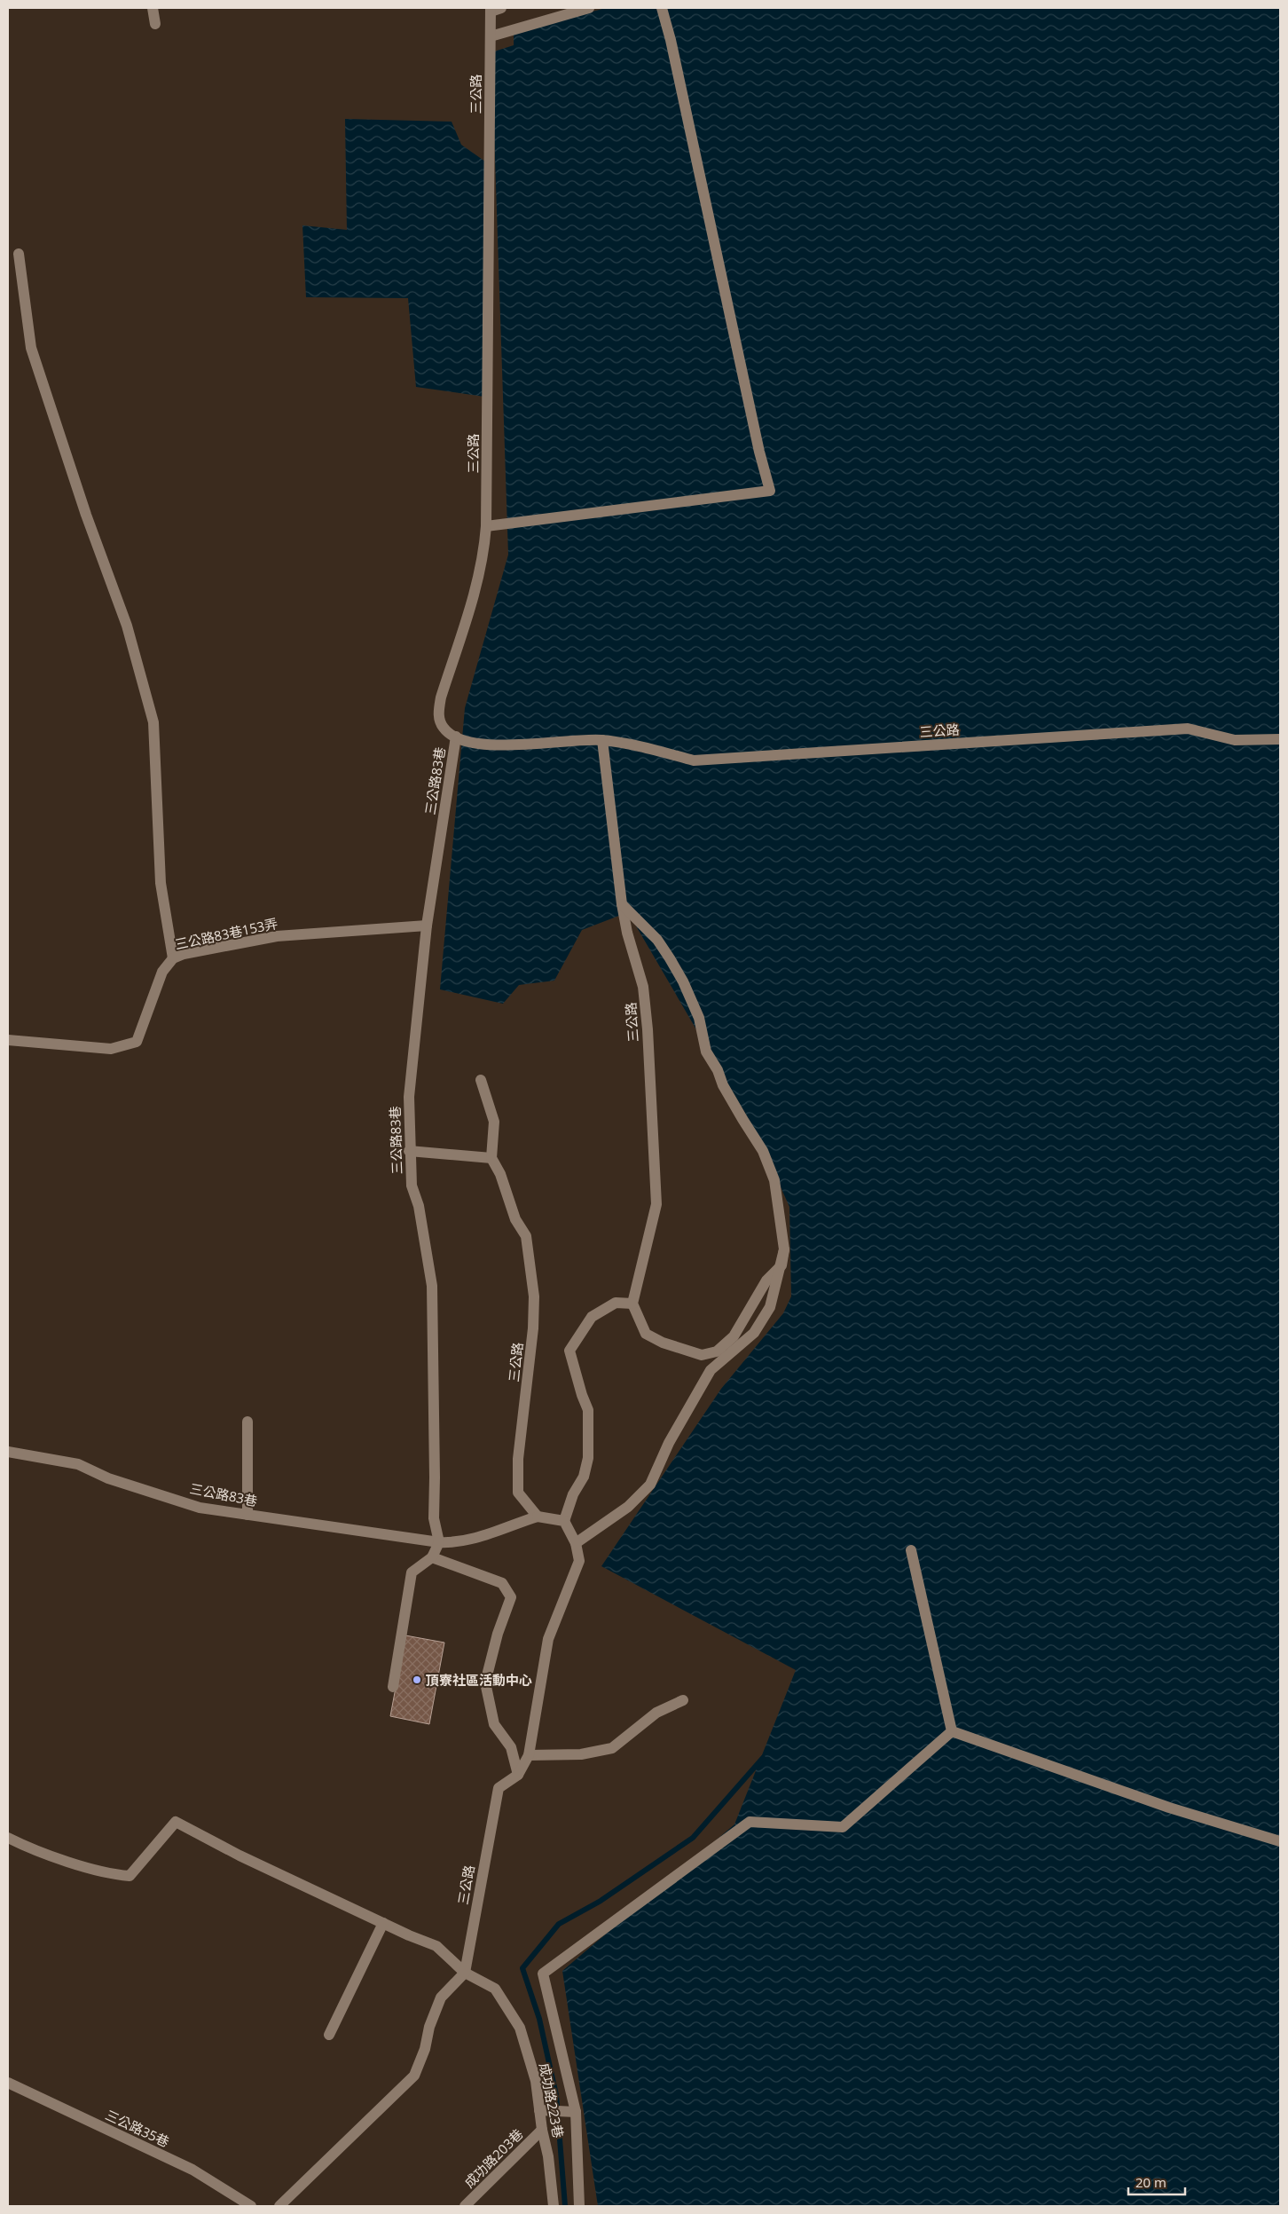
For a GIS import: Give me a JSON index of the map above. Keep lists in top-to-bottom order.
{
  "streets": {
    "street": [
      "三公路",
      "三公路83巷",
      "三公路83巷153弄",
      "成功路223巷",
      "三公路35巷",
      "成功路203巷"
    ]
  },
  "crossings": [
    ["三公路", "三公路83巷"],
    ["三公路", "成功路223巷"],
    ["三公路83巷", "三公路83巷153弄"],
    ["成功路223巷", "成功路203巷"]
  ],
  "places": ["頂寮社區活動中心"],
  "scale_bar": "20 m"
}
